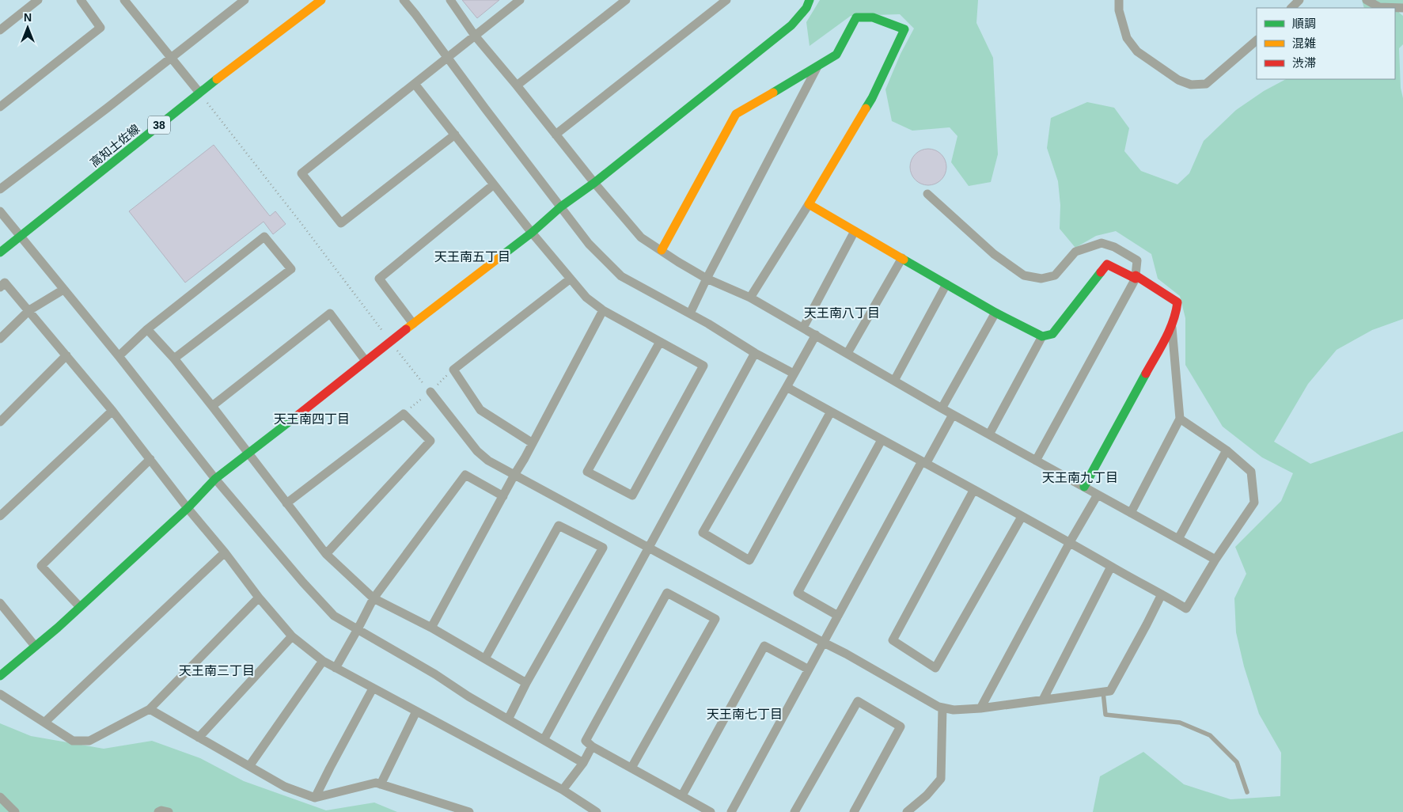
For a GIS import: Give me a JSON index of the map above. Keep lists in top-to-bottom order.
{
  "streets": {
    "street": ["38", "高知土佐線"]
  },
  "districts": [
    "天王南五丁目",
    "天王南八丁目",
    "天王南四丁目",
    "天王南九丁目",
    "天王南三丁目",
    "天王南七丁目"
  ],
  "legend": ["順調", "混雑", "渋滞"],
  "north": "top"
}
